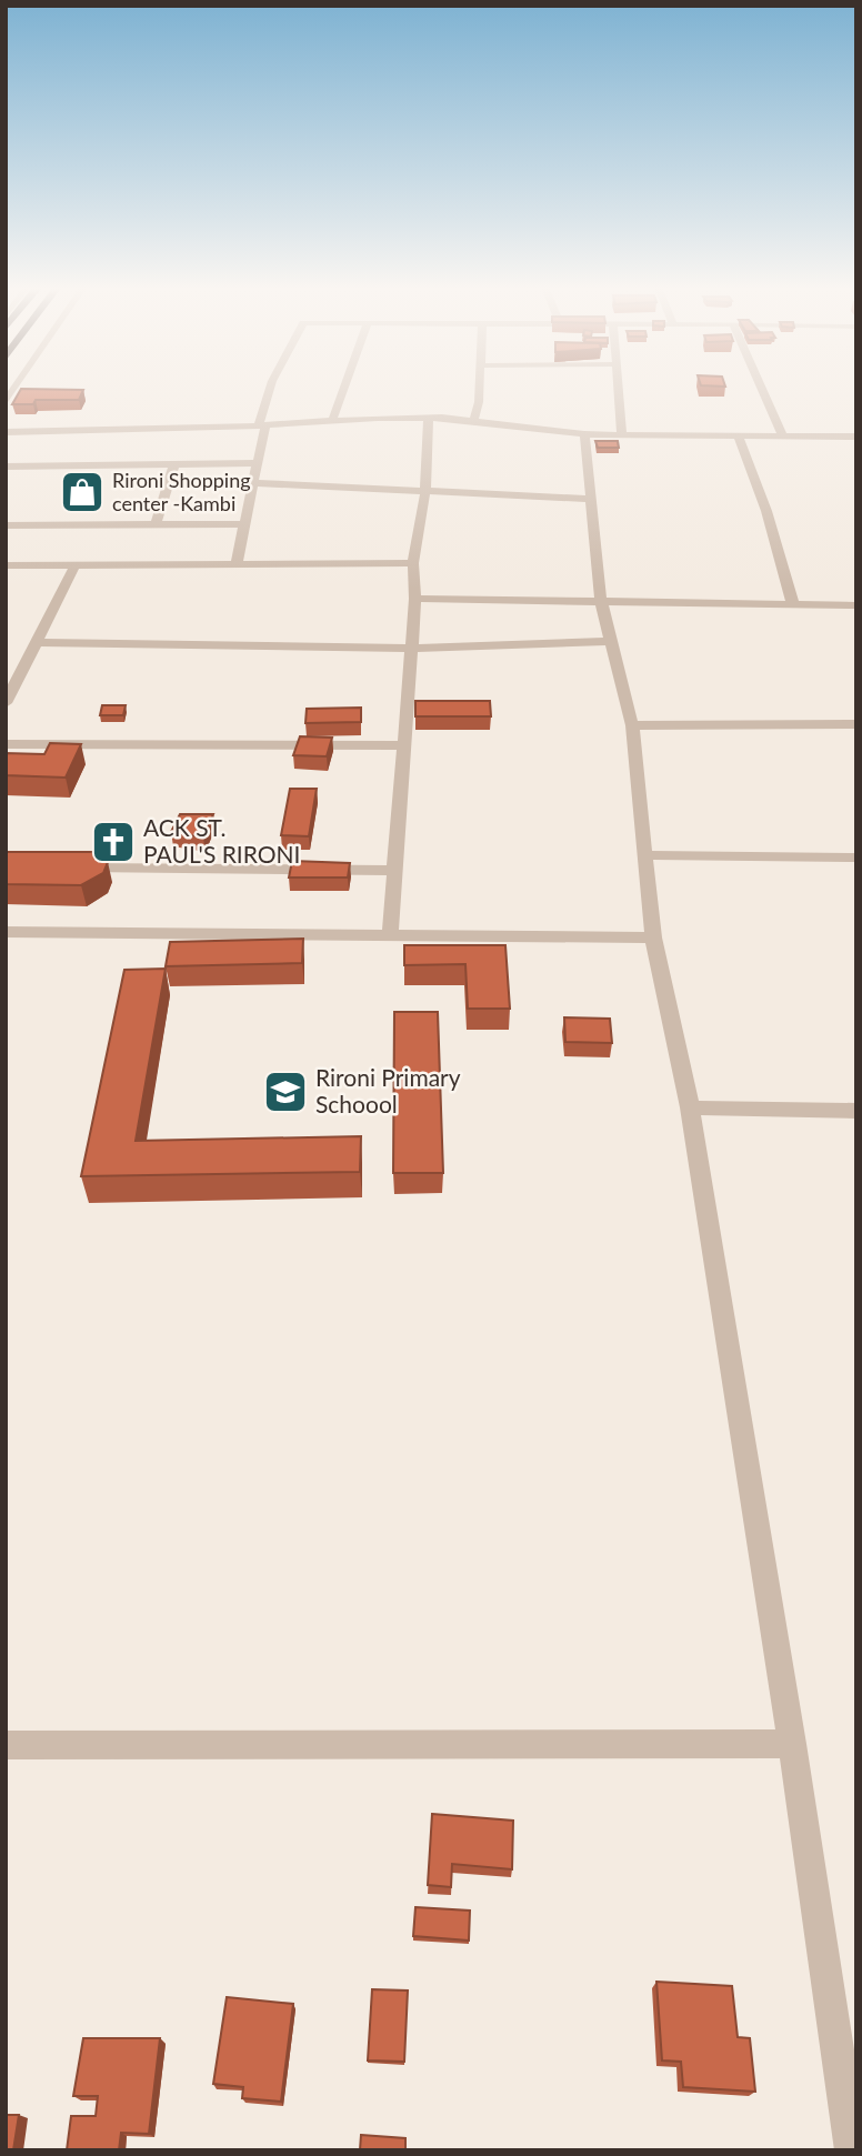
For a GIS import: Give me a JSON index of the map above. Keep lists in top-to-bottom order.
{
  "places": {
    "shop": ["Rironi Shopping center -Kambi"],
    "church": ["ACK ST. PAUL'S RIRONI"],
    "school or university": ["Rironi Primary Schoool"]
  }
}
